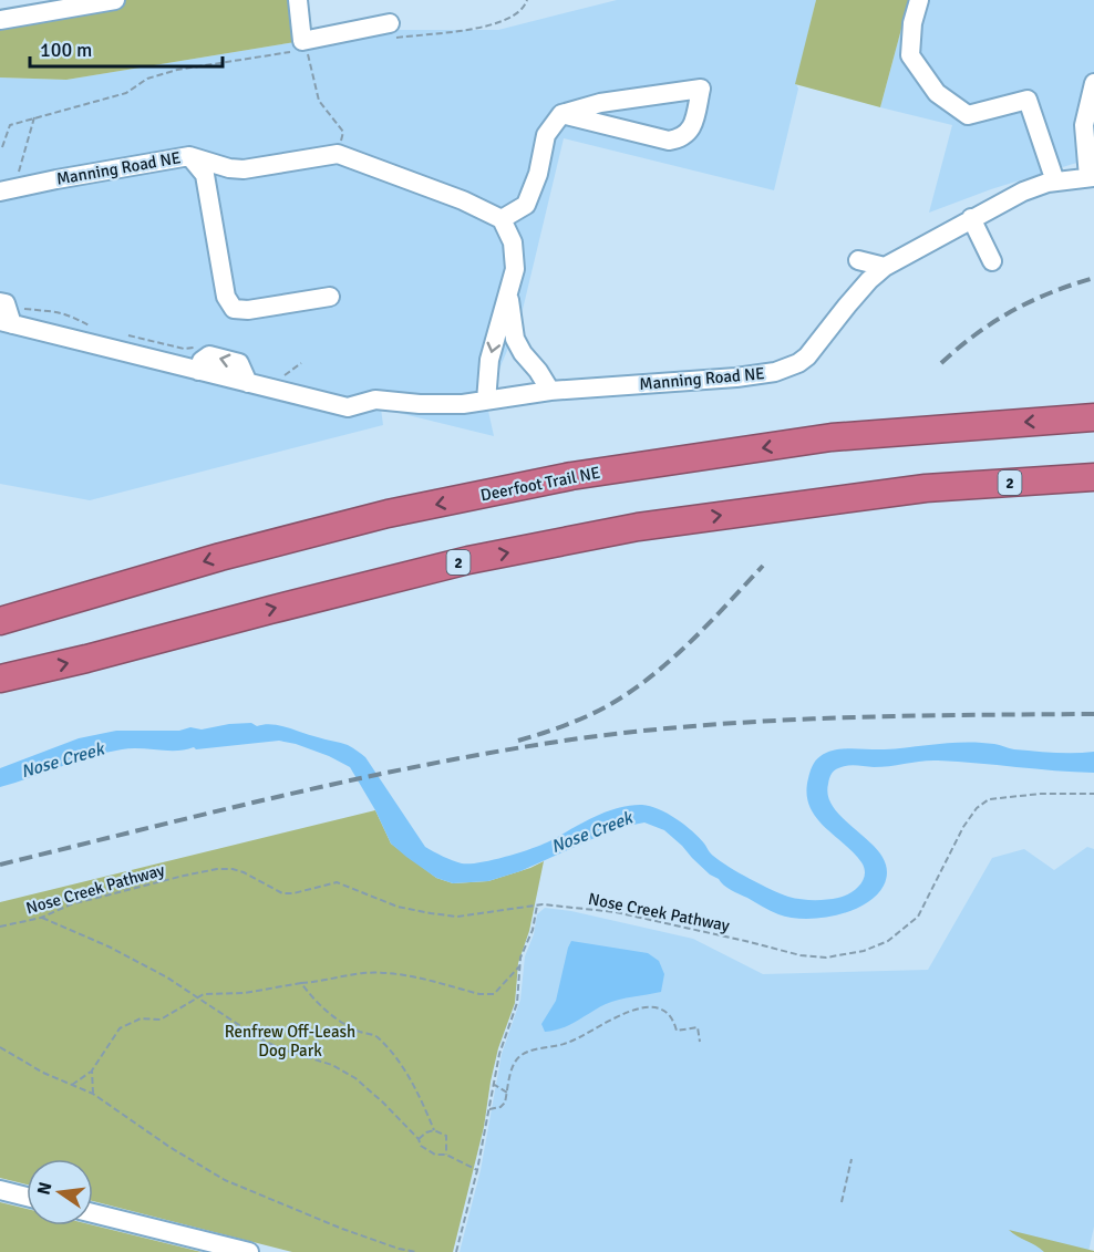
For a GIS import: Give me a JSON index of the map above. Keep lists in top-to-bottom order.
{
  "streets": {
    "highway": ["2", "Deerfoot Trail NE"],
    "street": ["Manning Road NE"],
    "path": ["Nose Creek Pathway"]
  },
  "water": ["Nose Creek"],
  "parks": ["Renfrew Off-Leash Dog Park"],
  "scale_bar": "100 m",
  "north": "left"
}
